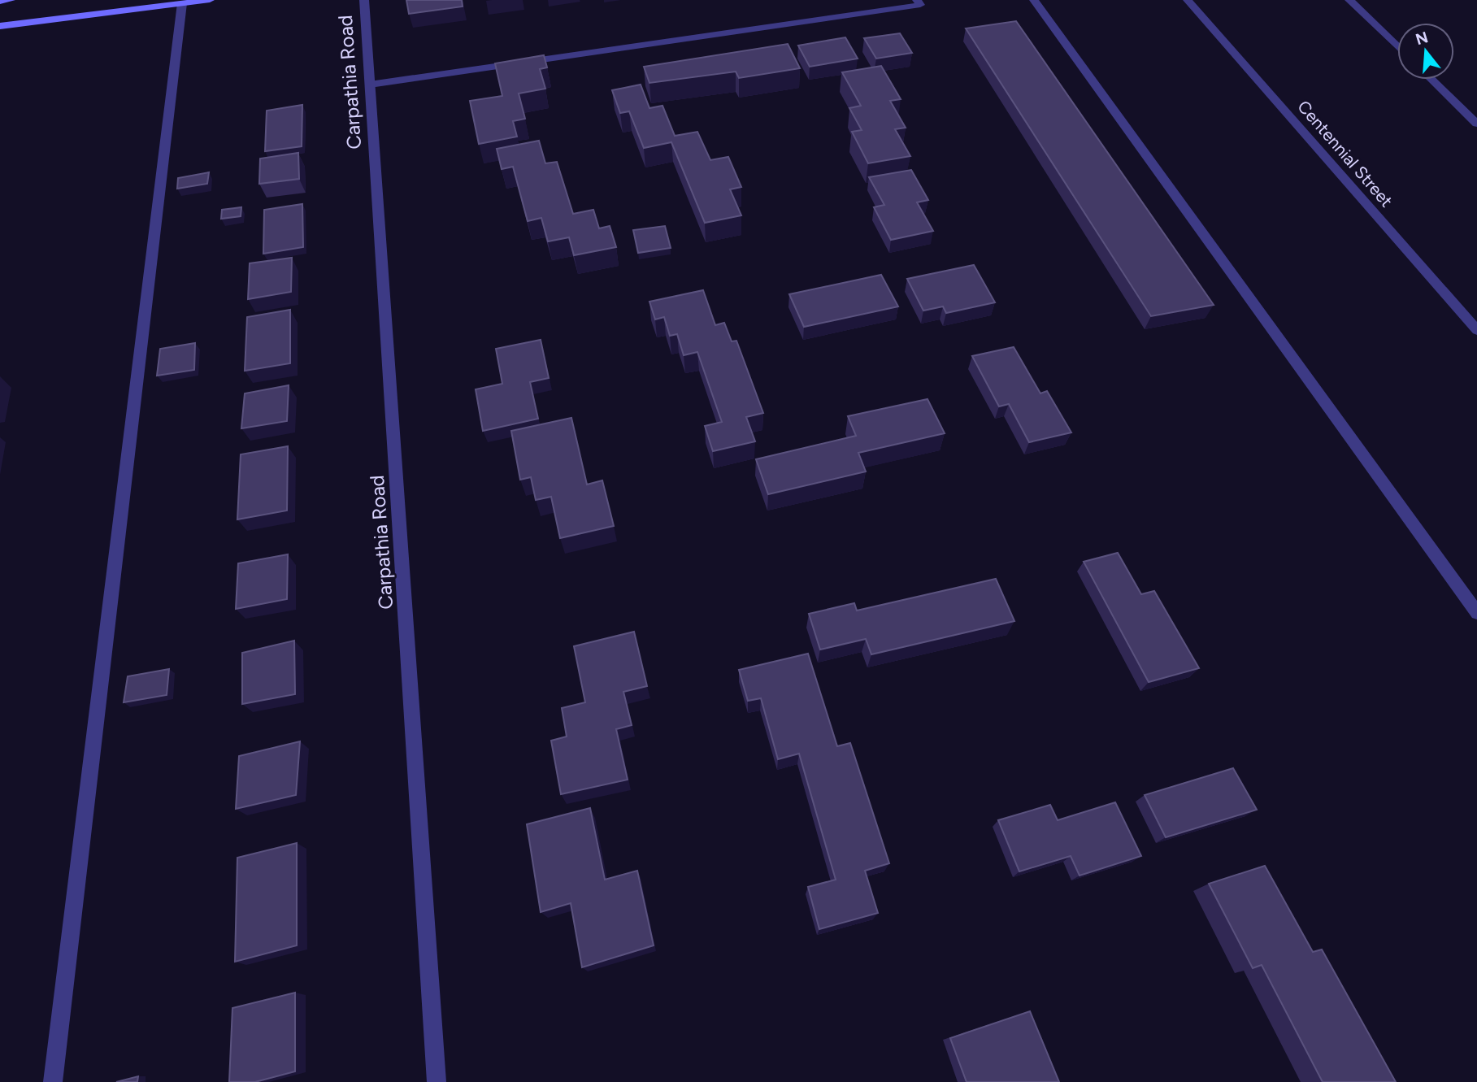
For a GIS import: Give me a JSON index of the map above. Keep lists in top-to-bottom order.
{
  "streets": {
    "street": ["Carpathia Road", "Centennial Street"]
  },
  "north": "top"
}
